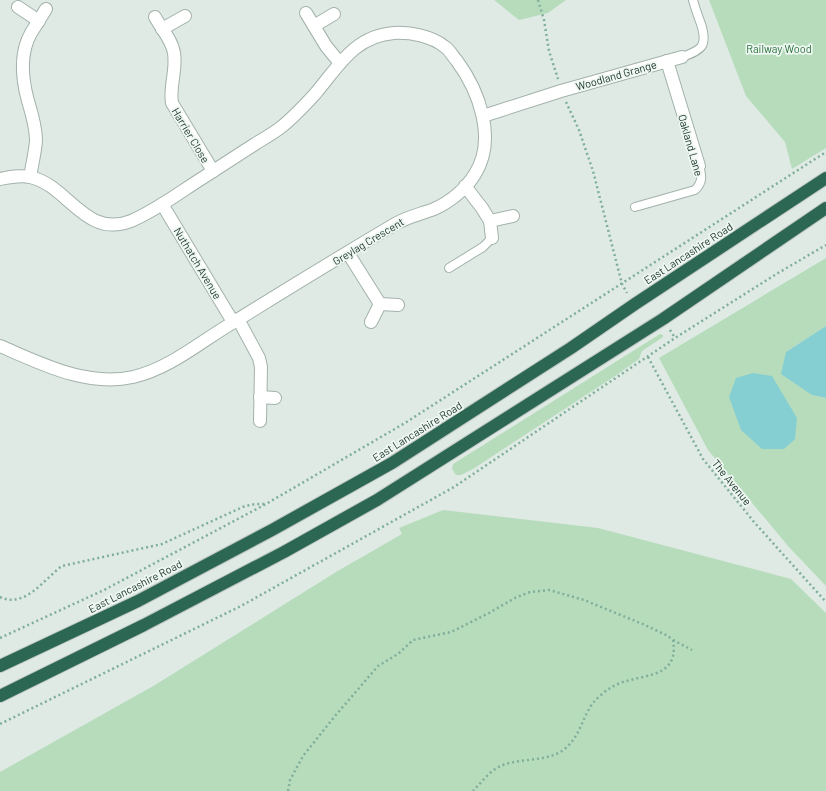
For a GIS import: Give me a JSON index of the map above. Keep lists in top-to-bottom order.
{
  "streets": {
    "highway": ["East Lancashire Road"],
    "street": [
      "Woodland Grange",
      "Harrier Close",
      "Oakland Lane",
      "Greylag Crescent",
      "Nuthatch Avenue"
    ],
    "path": ["The Avenue"]
  },
  "crossings": [
    ["Woodland Grange", "Oakland Lane"],
    ["Woodland Grange", "Greylag Crescent"],
    ["Harrier Close", "Greylag Crescent"],
    ["Greylag Crescent", "Nuthatch Avenue"]
  ],
  "parks": ["Railway Wood"]
}
